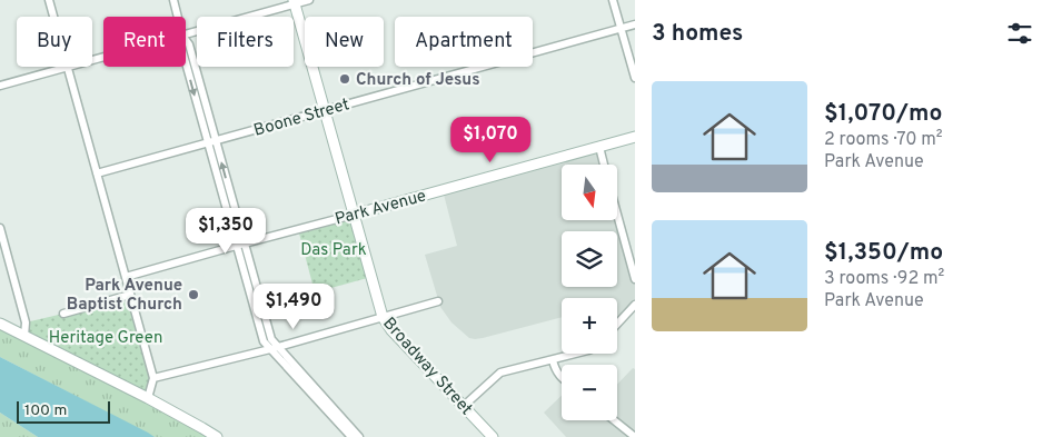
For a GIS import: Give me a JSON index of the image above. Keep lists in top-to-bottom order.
{
  "streets": {
    "street": ["Boone Street", "Park Avenue", "Broadway Street"]
  },
  "crossings": [
    ["Boone Street", "Broadway Street"],
    ["Park Avenue", "Broadway Street"]
  ],
  "parks": ["Das Park", "Heritage Green"],
  "places": ["Church of Jesus", "Park Avenue Baptist Church"],
  "scale_bar": "100 m",
  "north": "bottom",
  "page": {
    "heading": "3 homes",
    "chip": [
      "Buy",
      "Rent",
      "Filters",
      "New",
      "Apartment"
    ],
    "list": [
      {
        "name": "$1,070/mo",
        "note": "2 rooms · 70 m² · Park Avenue"
      },
      {
        "name": "$1,350/mo",
        "note": "3 rooms · 92 m² · Park Avenue"
      }
    ],
    "price": ["$1,070", "$1,350", "$1,490"],
    "map_buttons": ["+", "−"],
    "scale": "100 m"
  }
}
